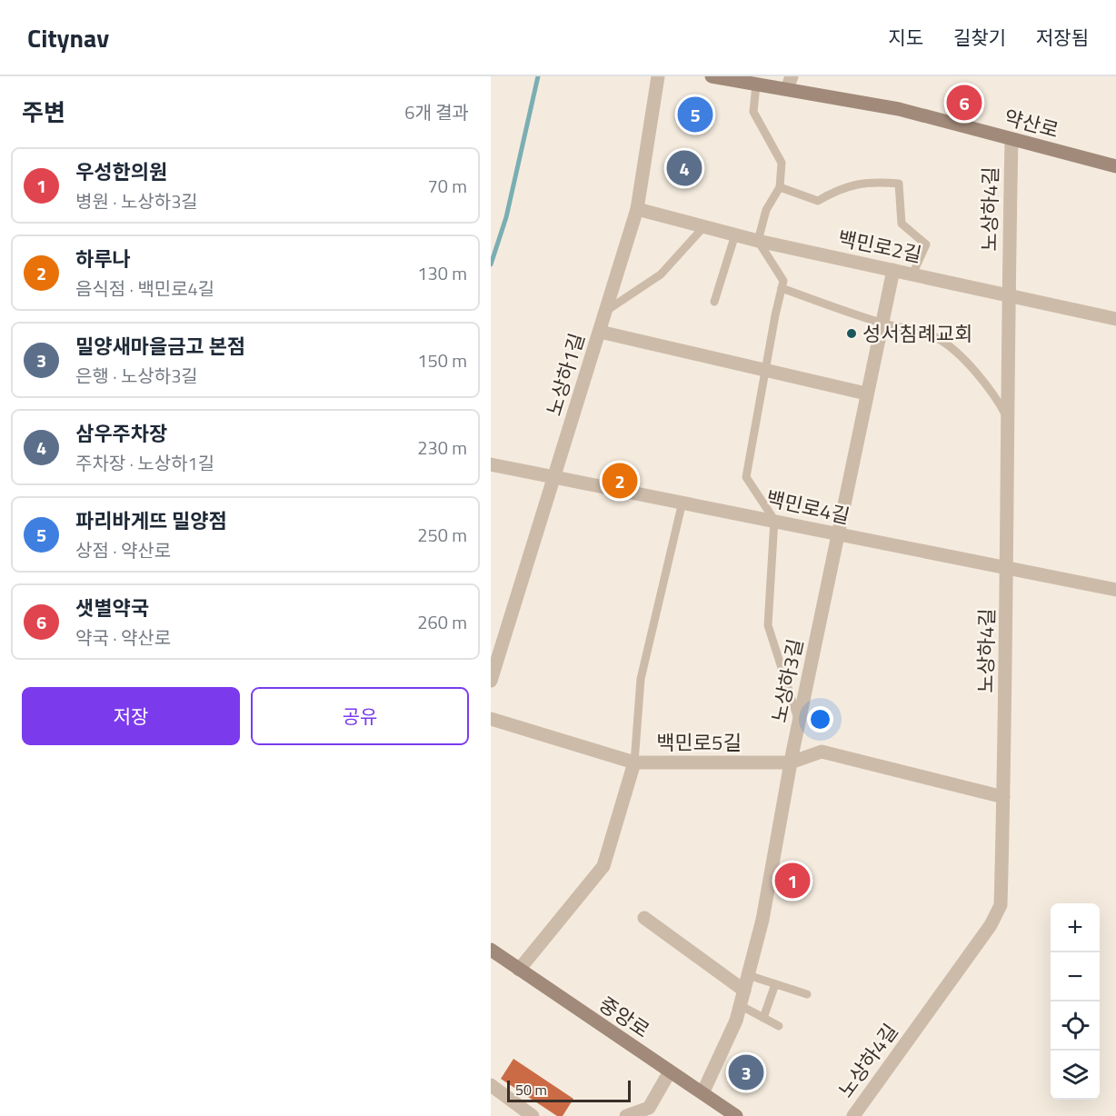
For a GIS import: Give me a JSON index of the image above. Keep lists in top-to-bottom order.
{
  "streets": {
    "street": [
      "약산로",
      "노상하4길",
      "백민로2길",
      "노상하1길",
      "백민로4길",
      "노상하3길",
      "백민로5길",
      "중앙로"
    ]
  },
  "crossings": [
    ["약산로", "노상하4길"],
    ["노상하4길", "백민로2길"],
    ["노상하4길", "백민로4길"],
    ["노상하4길", "백민로5길"],
    ["백민로2길", "노상하1길"],
    ["백민로2길", "노상하3길"],
    ["노상하1길", "백민로4길"],
    ["백민로4길", "노상하3길"],
    ["노상하3길", "백민로5길"],
    ["노상하3길", "중앙로"]
  ],
  "places": ["성서침례교회"],
  "scale_bar": "50 m",
  "page": {
    "header": "Citynav",
    "nav": ["지도", "길찾기", "저장됨"],
    "heading": ["주변", "6개 결과"],
    "pins": [
      "6",
      "5",
      "4",
      "2",
      "1",
      "3"
    ],
    "list": [
      {
        "mark": "1",
        "name": "우성한의원",
        "note": "병원 · 노상하3길",
        "value": "70 m"
      },
      {
        "mark": "2",
        "name": "하루나",
        "note": "음식점 · 백민로4길",
        "value": "130 m"
      },
      {
        "mark": "3",
        "name": "밀양새마을금고 본점",
        "note": "은행 · 노상하3길",
        "value": "150 m"
      },
      {
        "mark": "4",
        "name": "삼우주차장",
        "note": "주차장 · 노상하1길",
        "value": "230 m"
      },
      {
        "mark": "5",
        "name": "파리바게뜨 밀양점",
        "note": "상점 · 약산로",
        "value": "250 m"
      },
      {
        "mark": "6",
        "name": "샛별약국",
        "note": "약국 · 약산로",
        "value": "260 m"
      }
    ],
    "buttons": ["저장", "공유"],
    "map_buttons": ["+", "−"],
    "scale": "50 m"
  }
}
